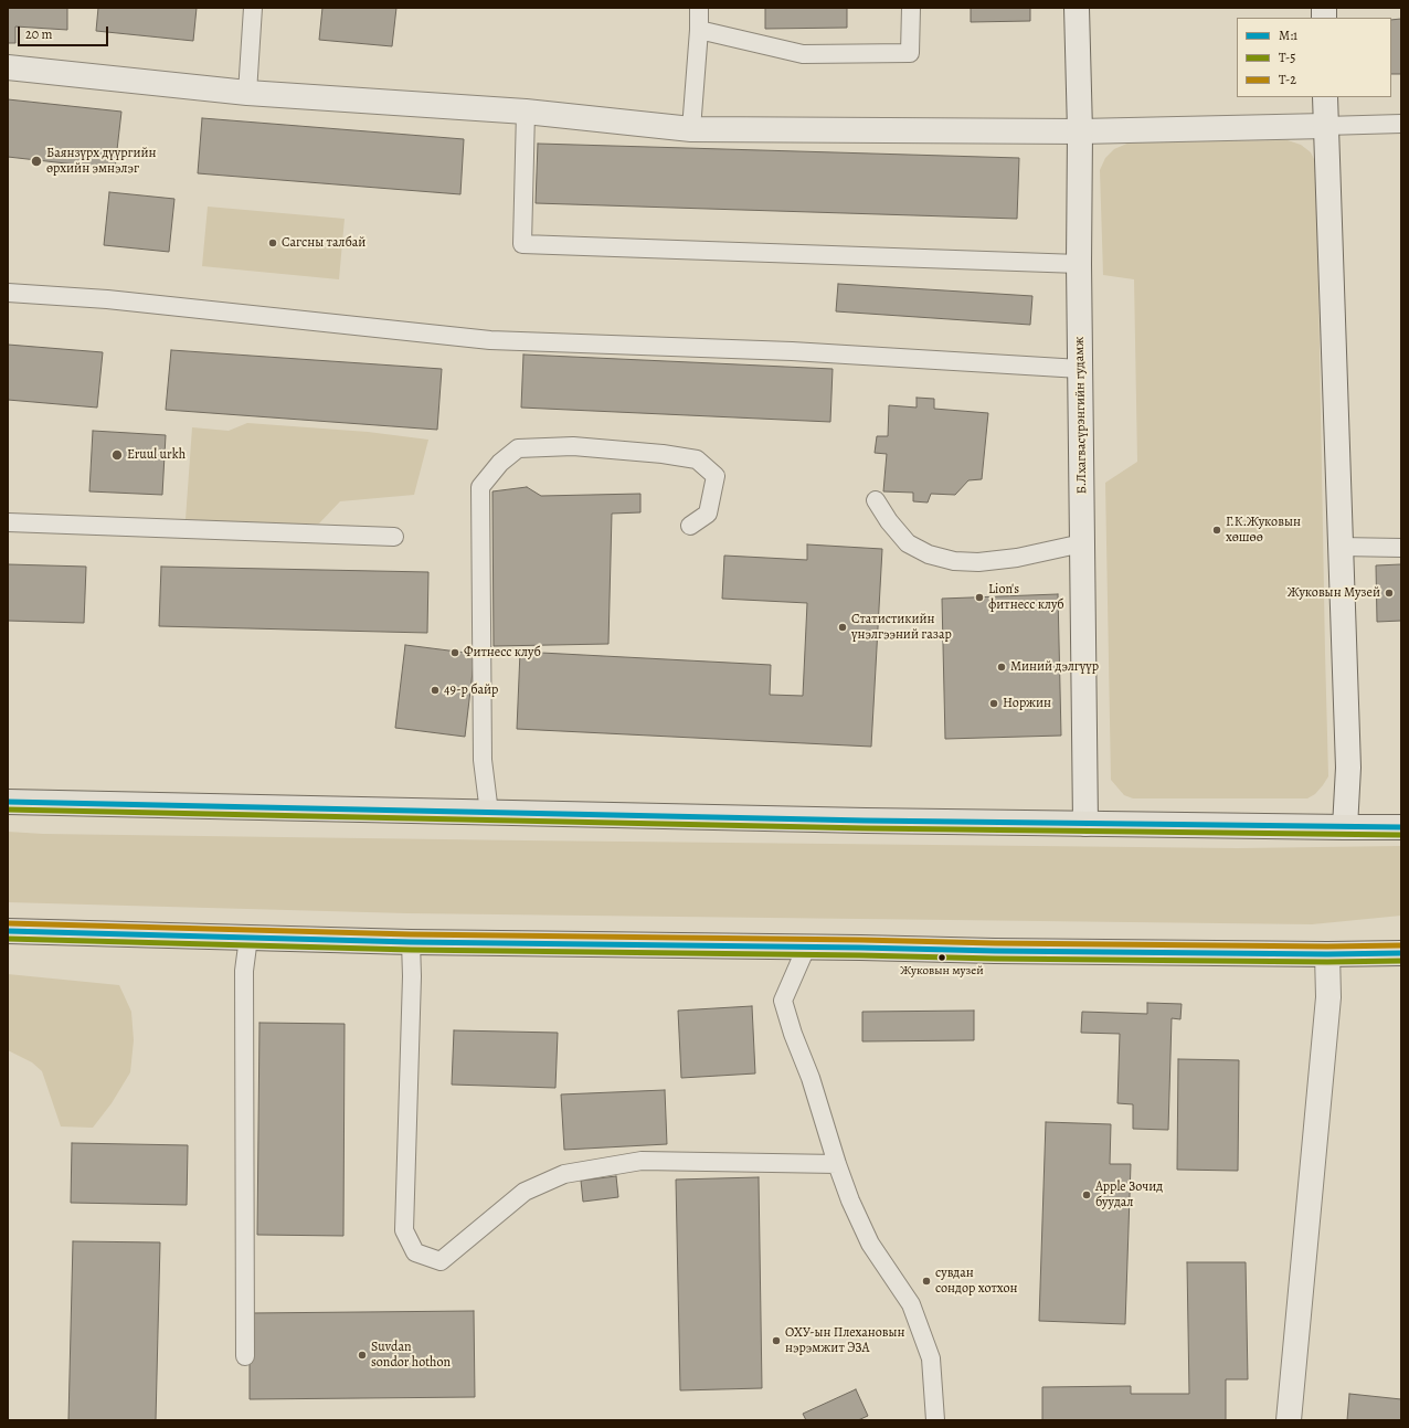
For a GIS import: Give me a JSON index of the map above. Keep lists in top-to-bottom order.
{
  "streets": {
    "street": ["Б.Лхагвасүрэнгийн гудамж"]
  },
  "places": [
    "Баянзүрх дүүргийн өрхийн эмнэлэг",
    "Сагсны талбай",
    "Eruul urkh",
    "Г.К.Жуковын хөшөө",
    "Жуковын Музей",
    "Lion's фитнесс клуб",
    "Статистикийн үнэлгээний газар",
    "Фитнесс клуб",
    "Миний дэлгүүр",
    "49-р байр",
    "Норжин",
    "Жуковын музей",
    "Apple Зочид буудал",
    "сувдан сондор хотхон",
    "ОХУ-ын Плехановын нэрэмжит ЭЗА",
    "Suvdan sondor hothon"
  ],
  "lines": ["transit line М:1", "transit line Т-5", "transit line Т-2"],
  "legend": ["М:1", "Т-5", "Т-2"],
  "scale_bar": "20 m"
}
